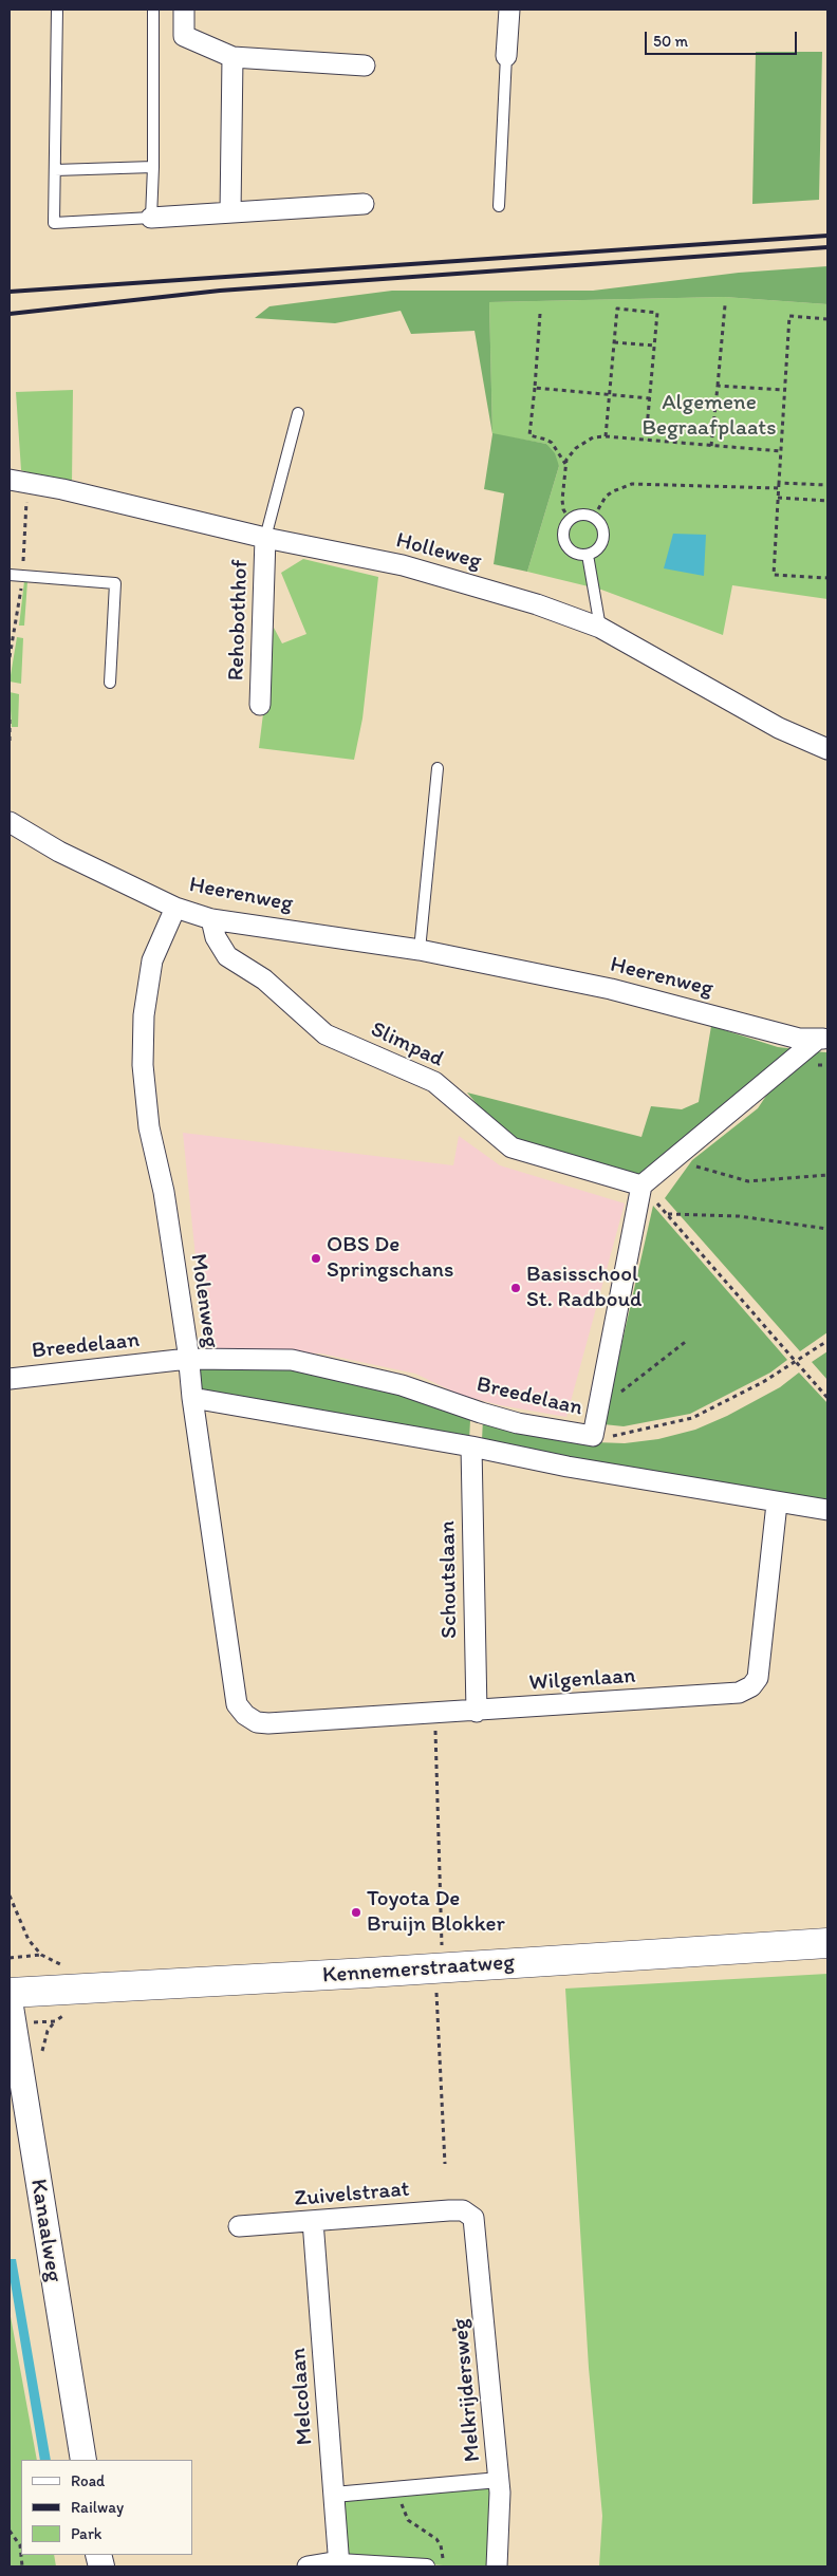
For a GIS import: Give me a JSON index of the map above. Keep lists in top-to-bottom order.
{
  "streets": {
    "main road": ["Kennemerstraatweg"],
    "street": [
      "Holleweg",
      "Rehobothhof",
      "Heerenweg",
      "Slimpad",
      "Molenweg",
      "Breedelaan",
      "Schoutslaan",
      "Wilgenlaan",
      "Zuivelstraat",
      "Kanaalweg",
      "Melkrijdersweg",
      "Melcolaan"
    ]
  },
  "crossings": [
    ["Holleweg", "Rehobothhof"],
    ["Heerenweg", "Slimpad"],
    ["Heerenweg", "Molenweg"],
    ["Slimpad", "Breedelaan"],
    ["Molenweg", "Breedelaan"],
    ["Molenweg", "Wilgenlaan"],
    ["Schoutslaan", "Wilgenlaan"],
    ["Zuivelstraat", "Melkrijdersweg"],
    ["Zuivelstraat", "Melcolaan"]
  ],
  "parks": ["Algemene Begraafplaats"],
  "places": ["OBS De Springschans", "Basisschool St. Radboud", "Toyota De Bruijn Blokker"],
  "legend": ["Road", "Railway", "Park"],
  "scale_bar": "50 m"
}
